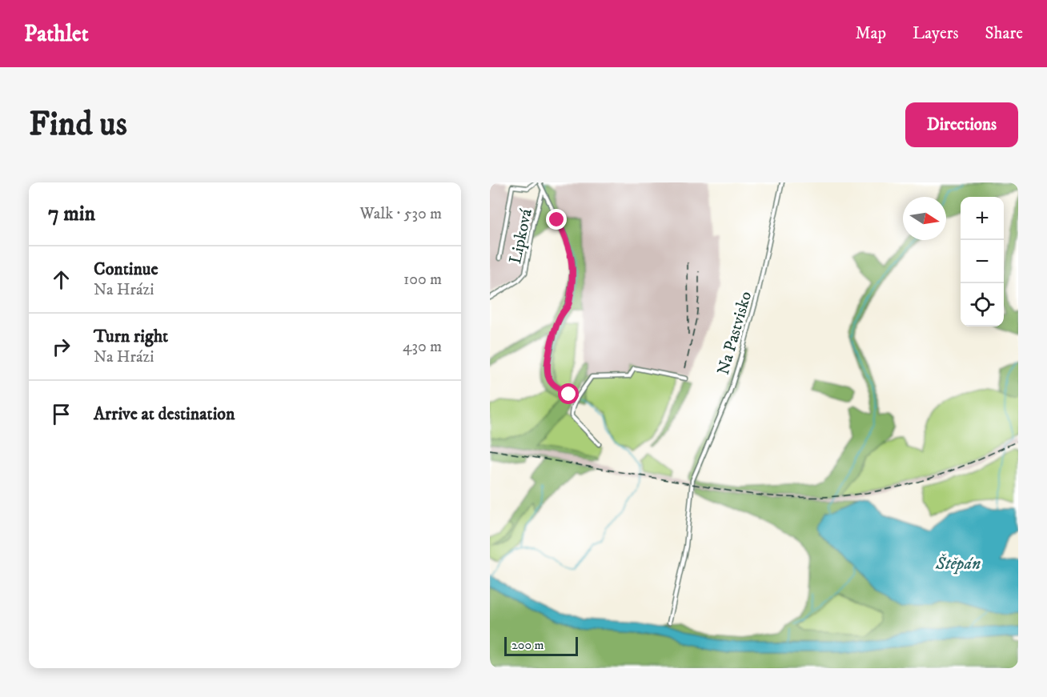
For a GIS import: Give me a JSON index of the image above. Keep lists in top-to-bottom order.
{
  "streets": {
    "street": ["Lipková", "Na Pastvisko"]
  },
  "water": ["Štěpán"],
  "scale_bar": "200 m",
  "north": "right",
  "page": {
    "header": "Pathlet",
    "nav": ["Map", "Layers", "Share"],
    "buttons": "Directions",
    "title": "Find us",
    "heading": ["7 min", "Walk · 530 m"],
    "map_buttons": ["+", "−"],
    "list": [
      ["Continue", "Na Hrázi", "100 m"],
      ["Turn right", "Na Hrázi", "430 m"],
      "Arrive at destination"
    ],
    "scale": "200 m"
  }
}
